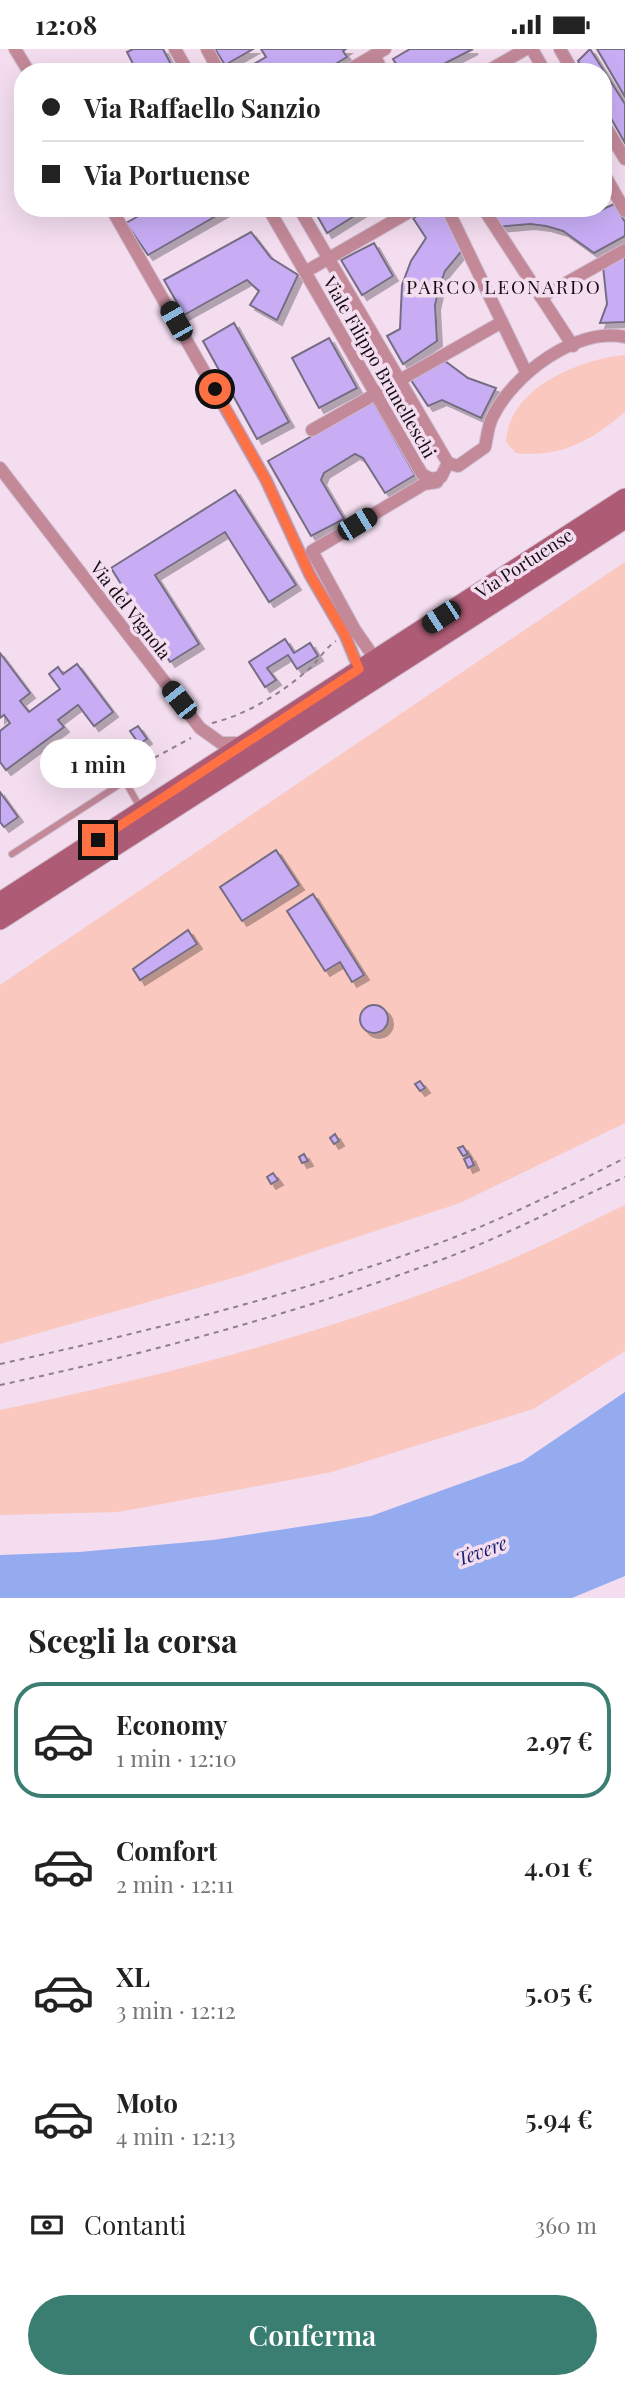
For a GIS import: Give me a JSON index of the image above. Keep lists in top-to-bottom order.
{
  "streets": {
    "street": ["Viale Filippo Brunelleschi", "Via Portuense", "Via del Vignola"]
  },
  "crossings": [
    ["Via Portuense", "Via del Vignola"]
  ],
  "districts": ["PARCO LEONARDO"],
  "water": ["Tevere"],
  "page": {
    "status": "12:08",
    "banner": ["Via Raffaello Sanzio", "Via Portuense"],
    "bubble": "1 min",
    "heading": "Scegli la corsa",
    "list": [
      {
        "name": "Economy",
        "note": "1 min · 12:10",
        "value": "2.97 €"
      },
      {
        "name": "Comfort",
        "note": "2 min · 12:11",
        "value": "4.01 €"
      },
      {
        "name": "XL",
        "note": "3 min · 12:12",
        "value": "5.05 €"
      },
      {
        "name": "Moto",
        "note": "4 min · 12:13",
        "value": "5.94 €"
      }
    ],
    "pay": ["Contanti", "360 m"],
    "buttons": "Conferma"
  }
}
